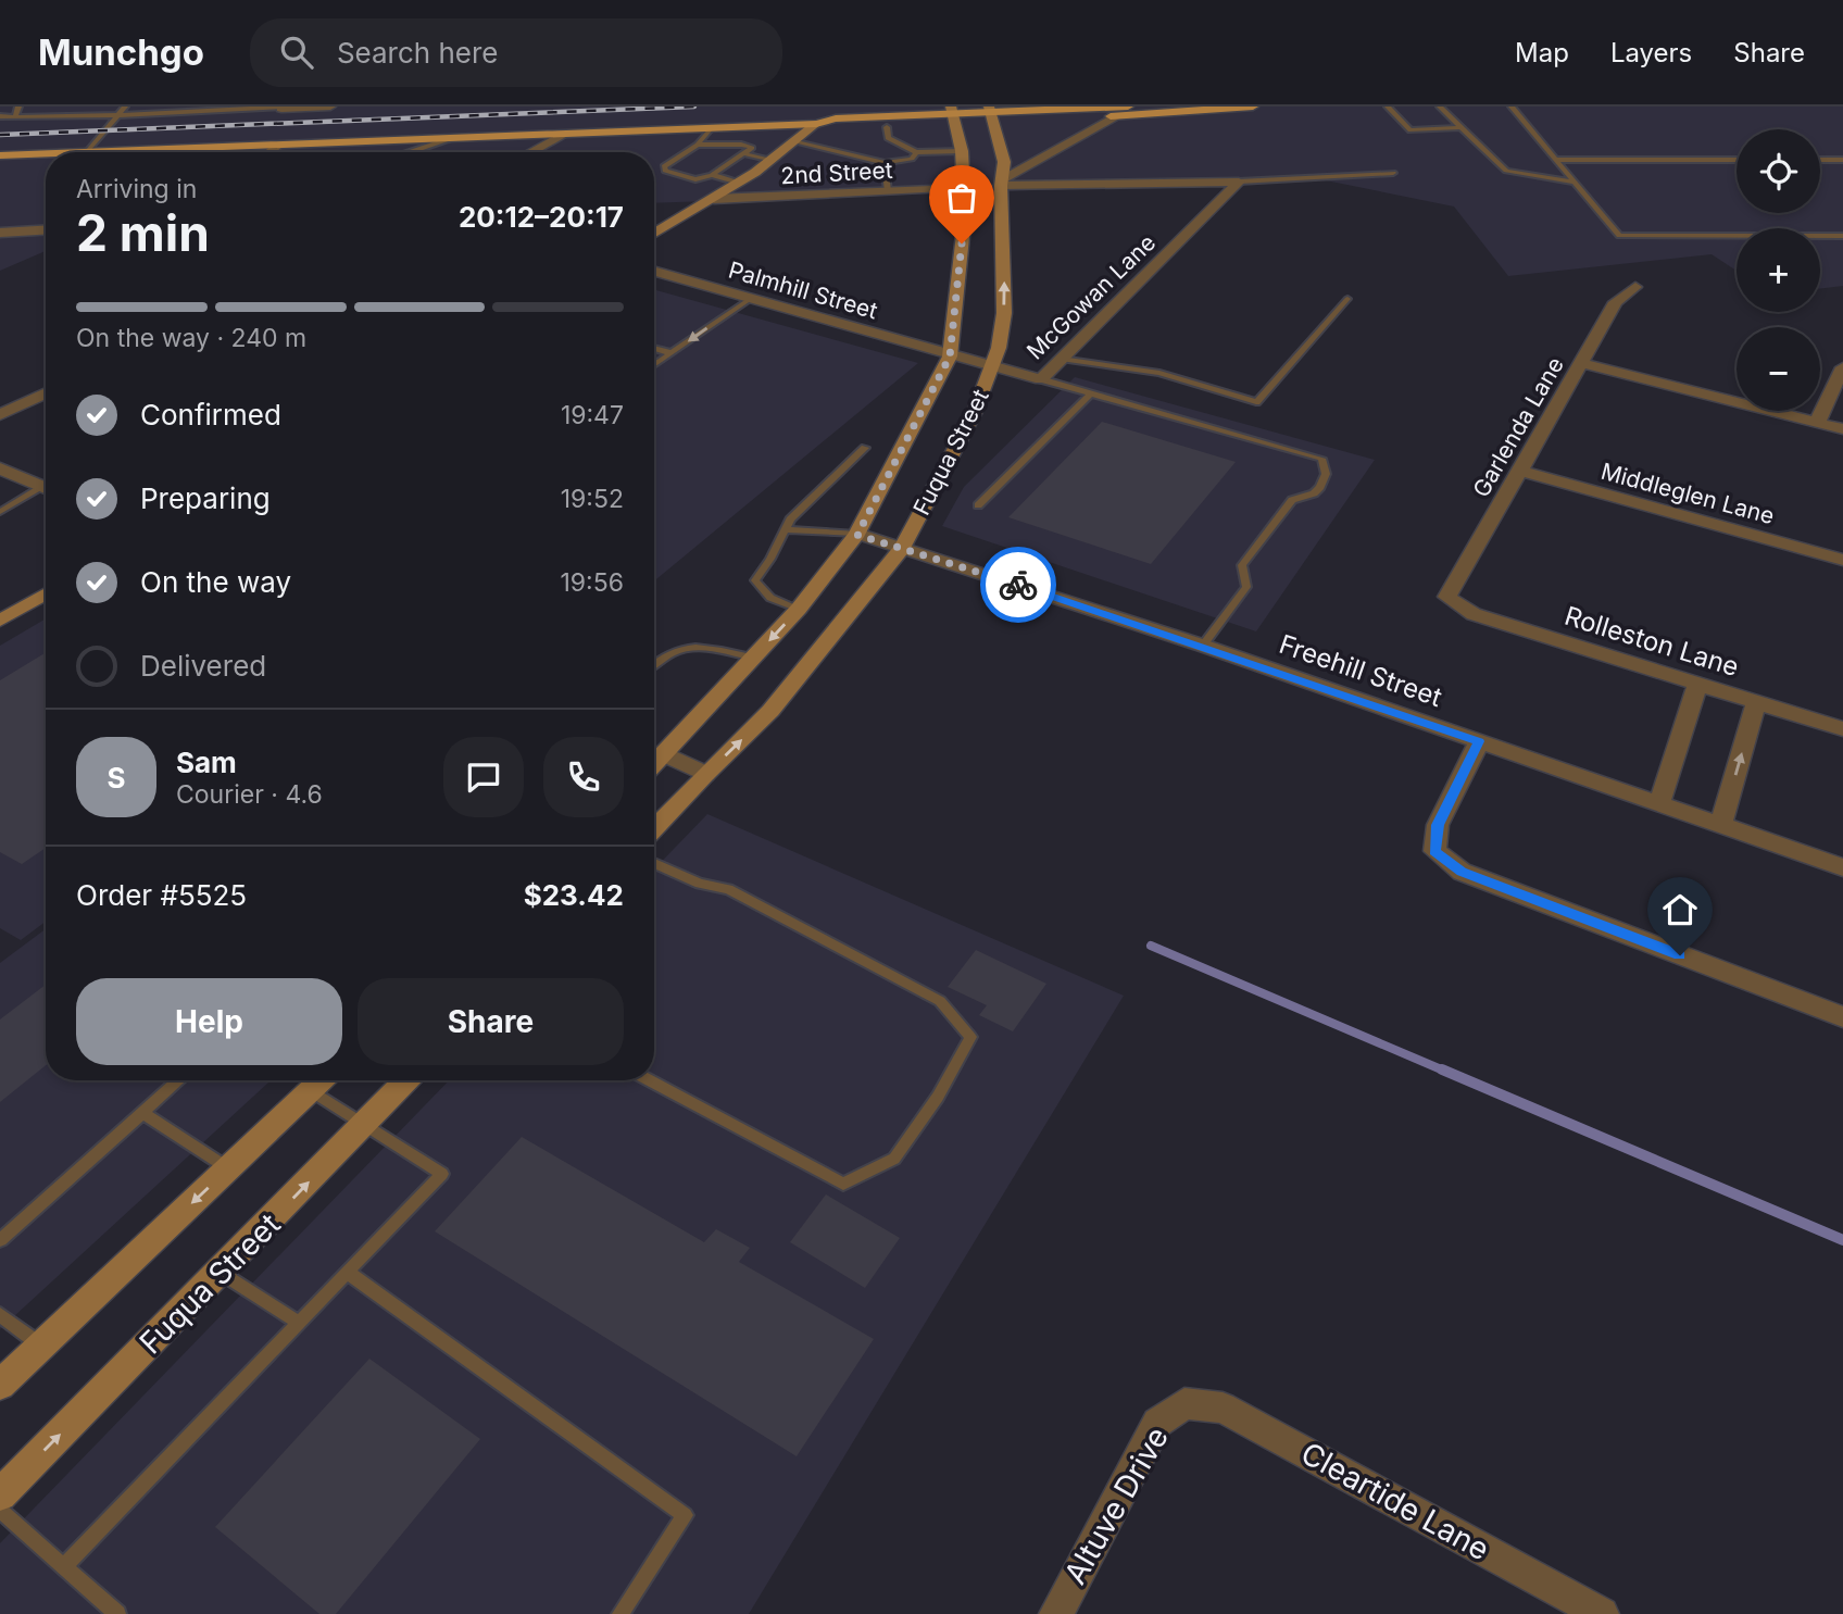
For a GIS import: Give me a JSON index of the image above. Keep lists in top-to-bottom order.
{
  "streets": {
    "main road": ["Fuqua Street"],
    "street": [
      "2nd Street",
      "Palmhill Street",
      "McGowan Lane",
      "Garlenda Lane",
      "Middleglen Lane",
      "Rolleston Lane",
      "Freehill Street",
      "Cleartide Lane",
      "Altuve Drive"
    ]
  },
  "crossings": [
    ["2nd Street", "Fuqua Street"],
    ["Palmhill Street", "McGowan Lane"],
    ["Palmhill Street", "Fuqua Street"],
    ["McGowan Lane", "Fuqua Street"],
    ["Garlenda Lane", "Middleglen Lane"],
    ["Garlenda Lane", "Rolleston Lane"],
    ["Fuqua Street", "Freehill Street"],
    ["Cleartide Lane", "Altuve Drive"]
  ],
  "page": {
    "header": "Munchgo",
    "search": "Search here",
    "nav": ["Map", "Layers", "Share"],
    "map_buttons": ["+", "−"],
    "heading": ["2 min", "Arriving in", "20:12–20:17"],
    "panel": [
      "Sam",
      "Courier · 4.6",
      "Order #5525",
      "$23.42"
    ],
    "bar": "On the way · 240 m",
    "list": [
      ["Confirmed", "19:47"],
      ["Preparing", "19:52"],
      ["On the way", "19:56"],
      "Delivered"
    ],
    "round": "S",
    "buttons": ["Help", "Share"]
  }
}
